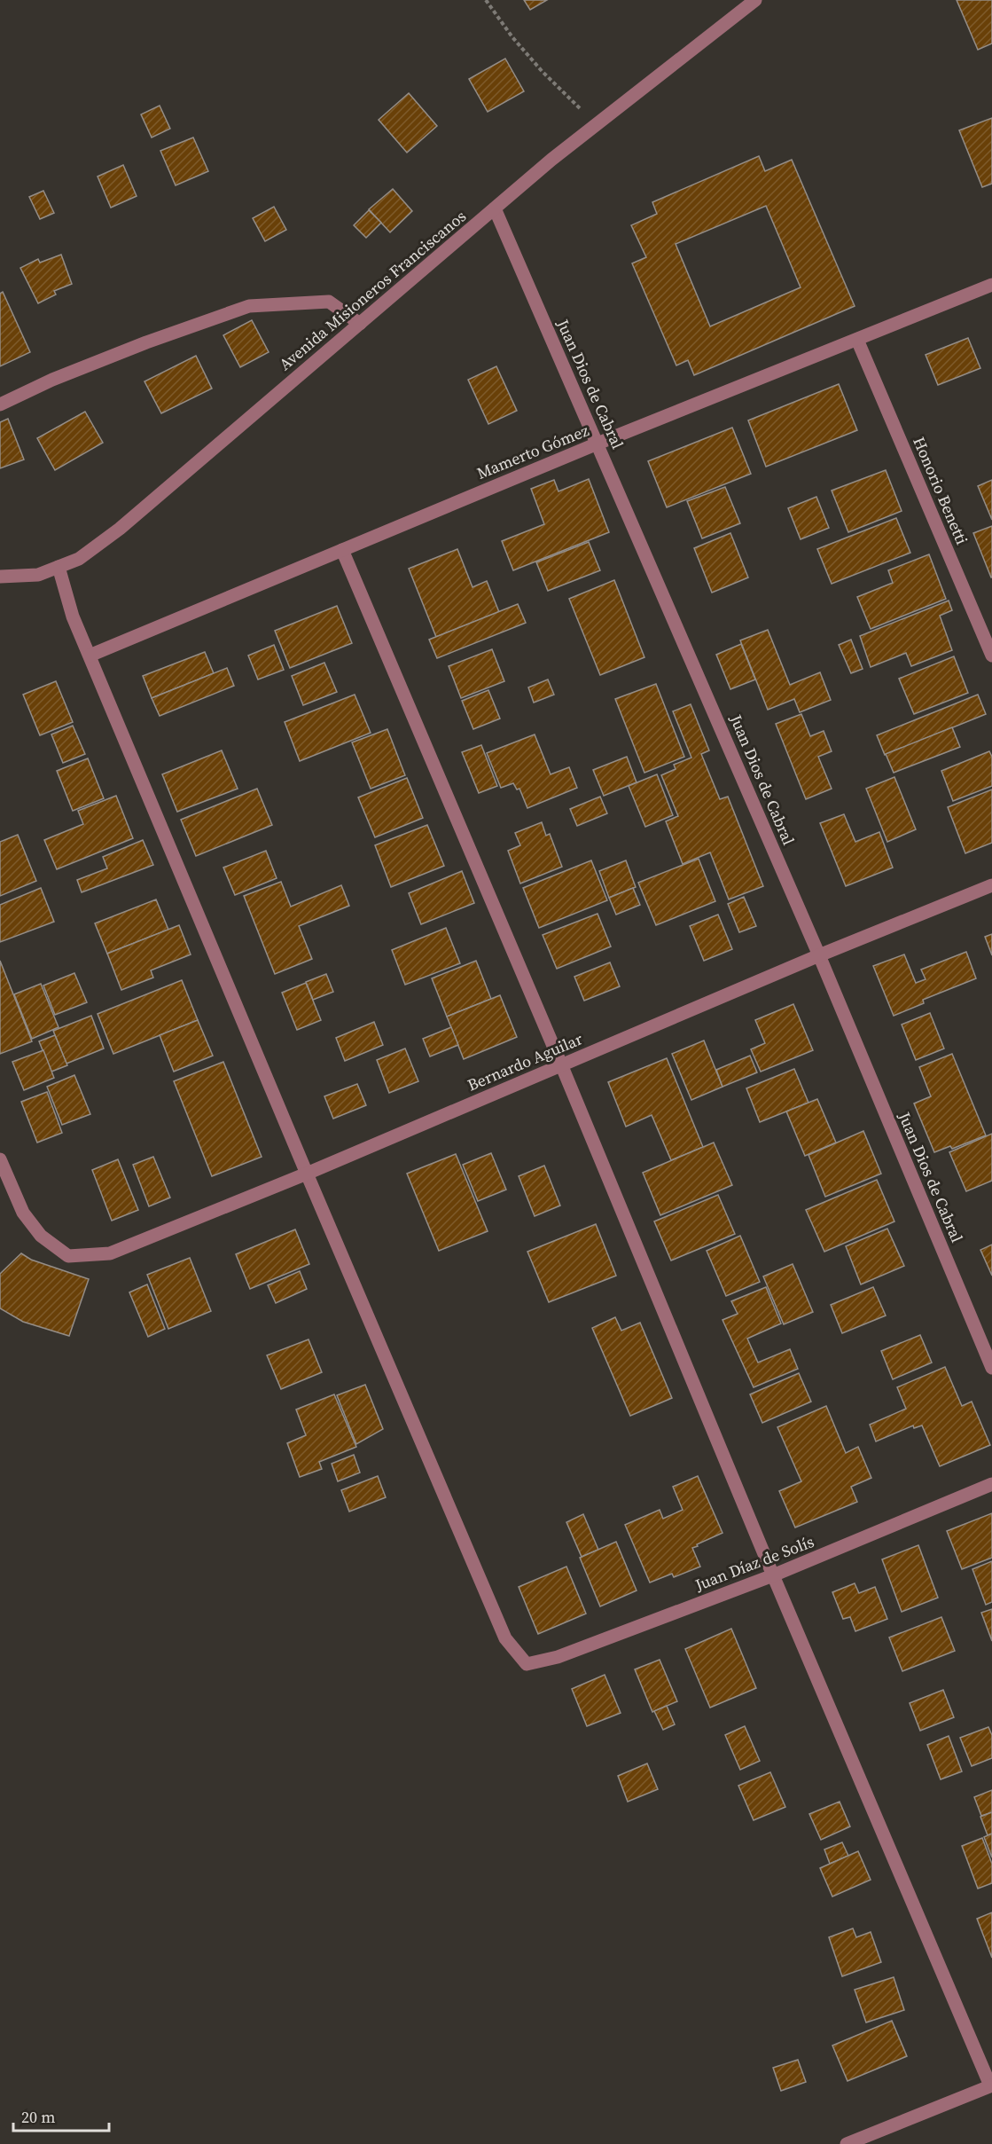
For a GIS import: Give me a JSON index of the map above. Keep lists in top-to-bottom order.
{
  "streets": {
    "street": [
      "Avenida Misioneros Franciscanos",
      "Juan Dios de Cabral",
      "Mamerto Gómez",
      "Honorio Benetti",
      "Bernardo Aguilar",
      "Juan Díaz de Solís"
    ]
  },
  "crossings": [
    ["Avenida Misioneros Franciscanos", "Juan Dios de Cabral"],
    ["Juan Dios de Cabral", "Mamerto Gómez"],
    ["Juan Dios de Cabral", "Bernardo Aguilar"],
    ["Mamerto Gómez", "Honorio Benetti"],
    ["Bernardo Aguilar", "Juan Díaz de Solís"]
  ],
  "scale_bar": "20 m"
}
